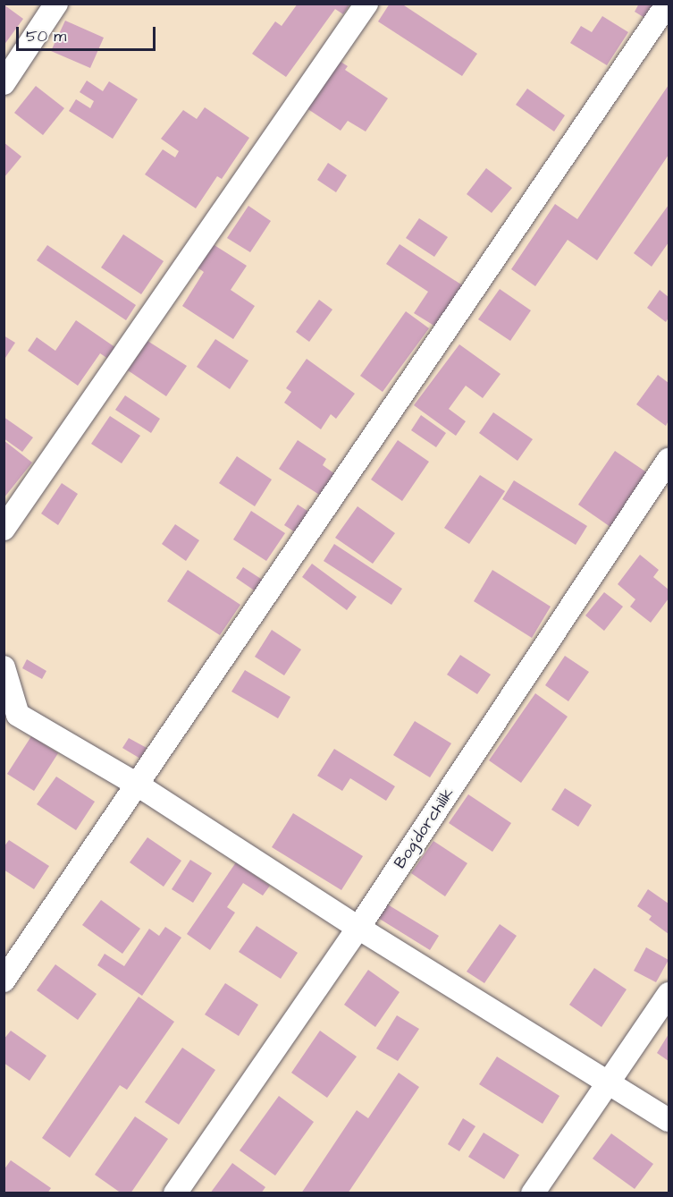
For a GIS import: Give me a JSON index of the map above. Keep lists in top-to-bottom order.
{
  "streets": {
    "street": ["Bog'dorchilik"]
  },
  "scale_bar": "50 m"
}
